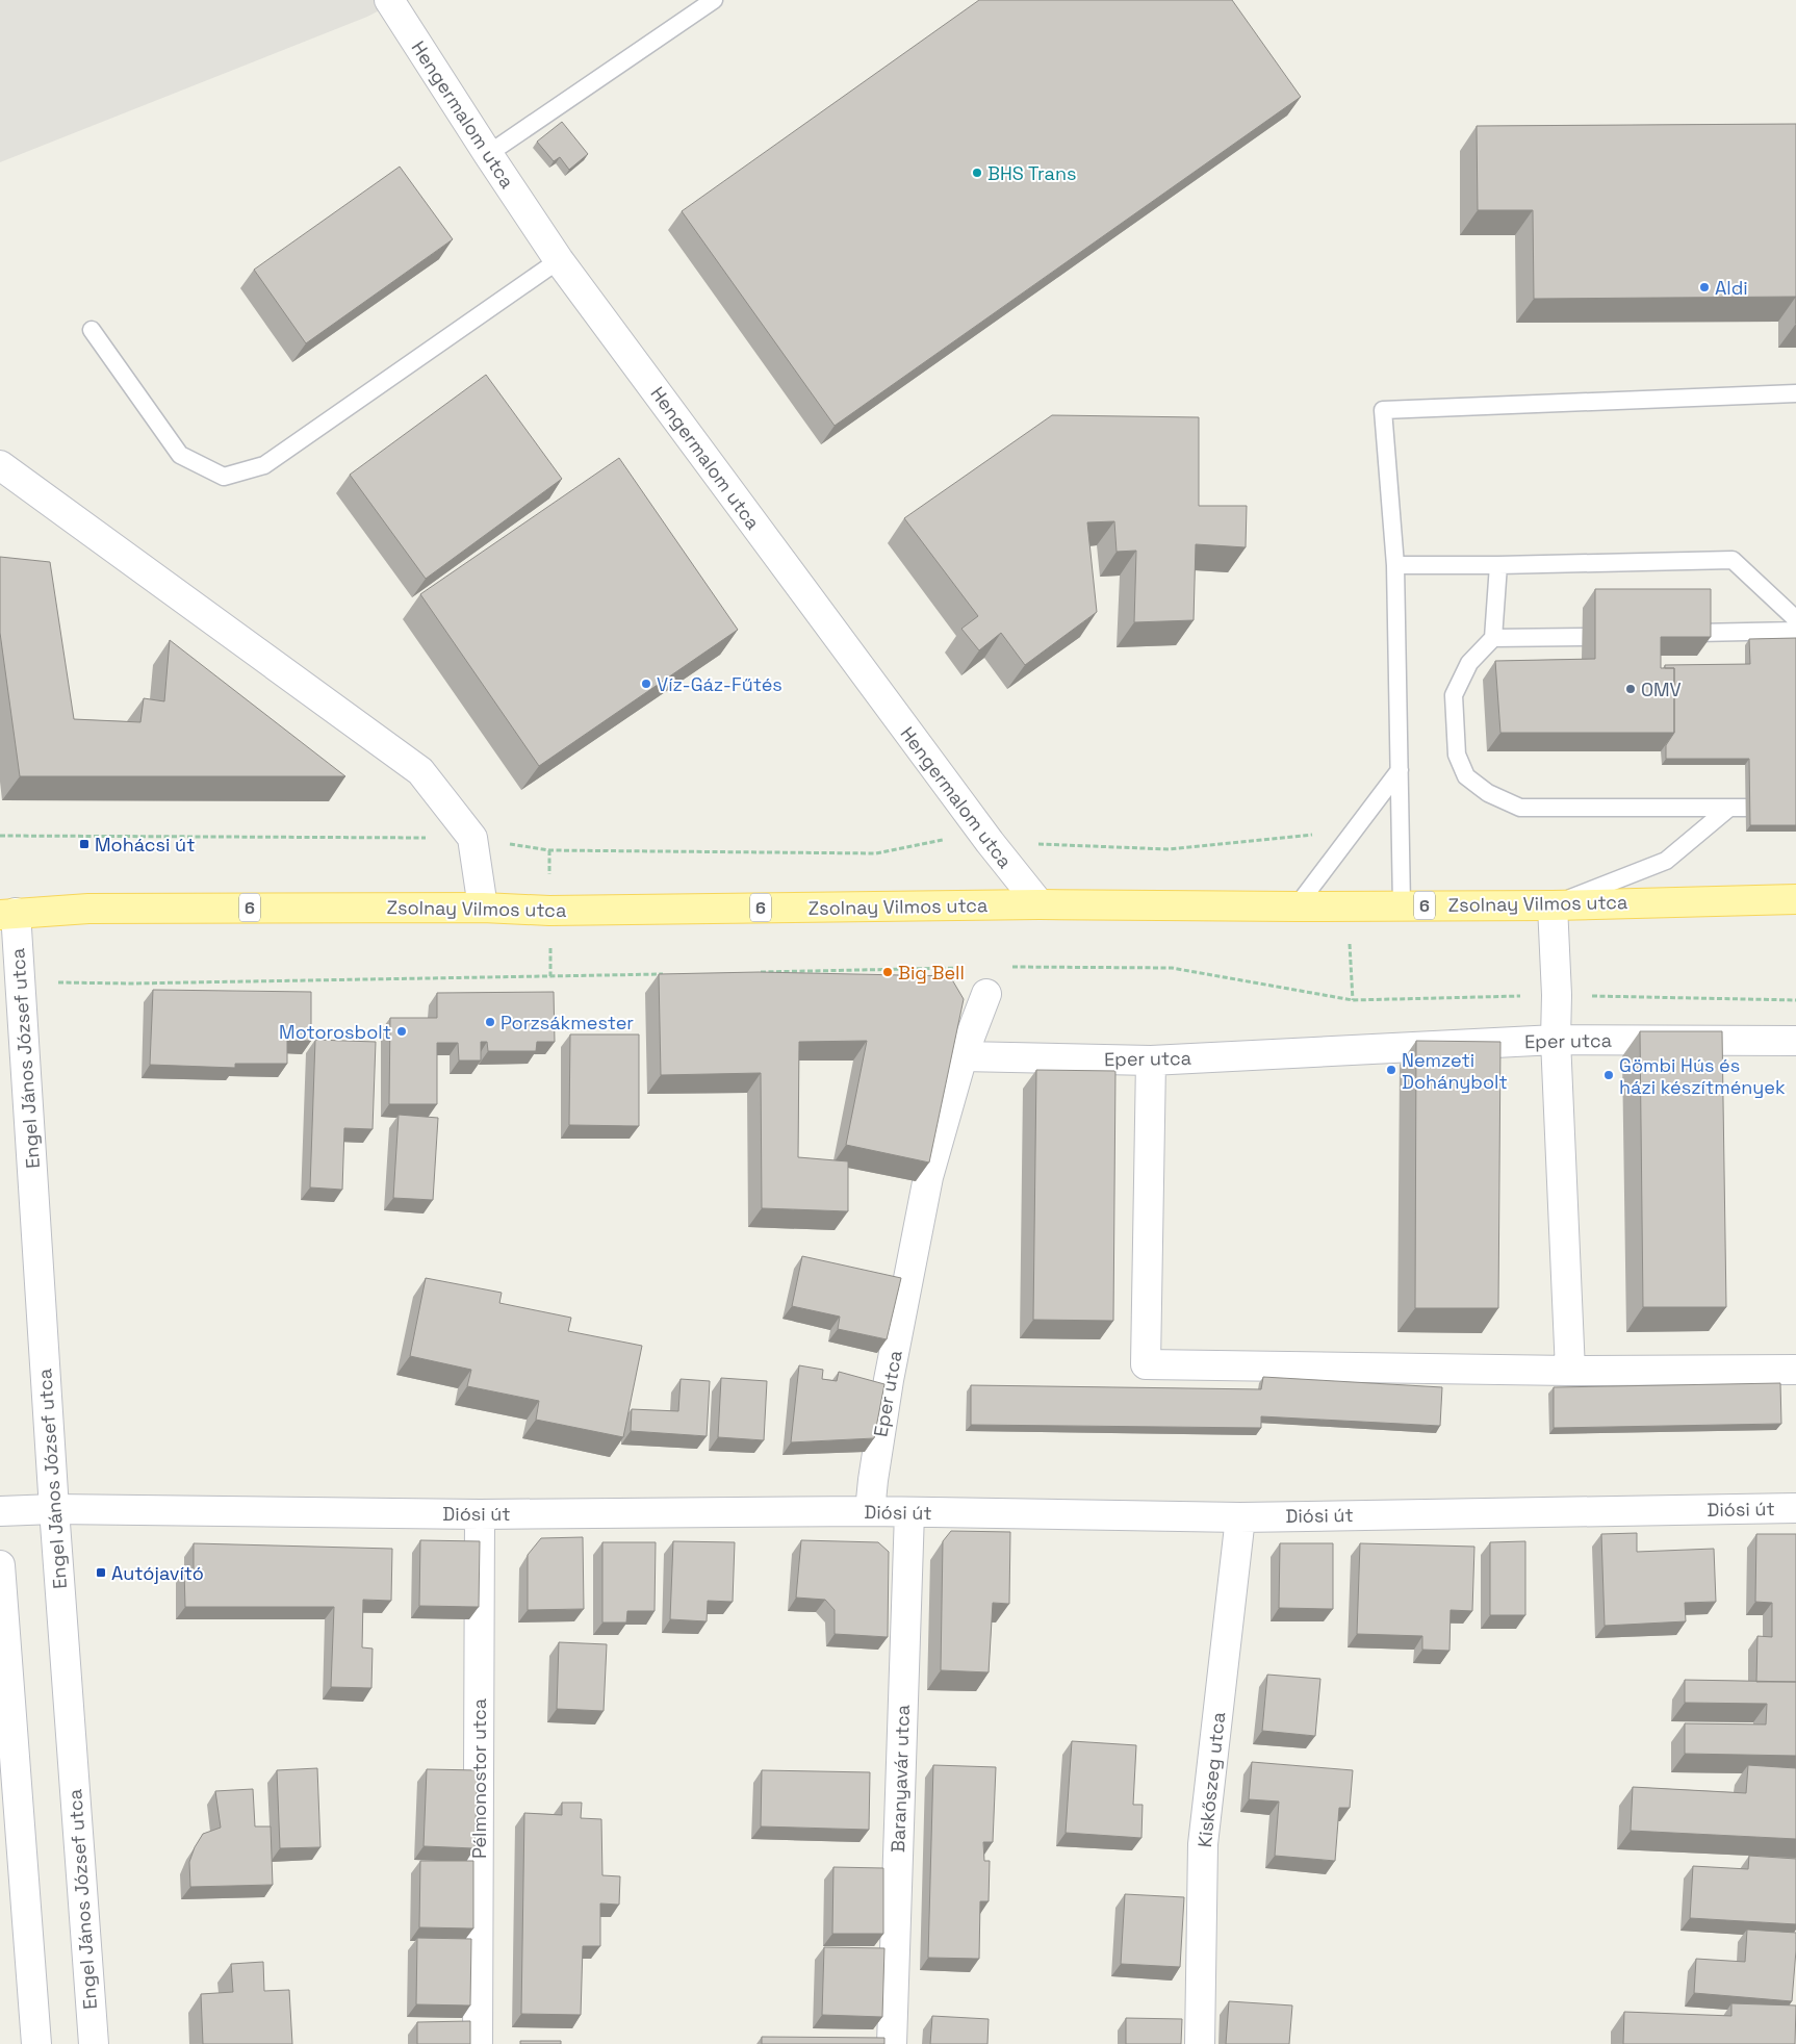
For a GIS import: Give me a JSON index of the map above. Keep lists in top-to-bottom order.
{
  "streets": {
    "main road": ["Zsolnay Vilmos utca", "6"],
    "street": [
      "Hengermalom utca",
      "Eper utca",
      "Engel János József utca",
      "Diósi út",
      "Pélmonostor utca",
      "Baranyavár utca",
      "Kiskőszeg utca"
    ]
  },
  "crossings": [
    ["Hengermalom utca", "Zsolnay Vilmos utca"],
    ["Zsolnay Vilmos utca", "Engel János József utca"],
    ["Eper utca", "Diósi út"],
    ["Engel János József utca", "Diósi út"],
    ["Diósi út", "Pélmonostor utca"],
    ["Diósi út", "Baranyavár utca"],
    ["Diósi út", "Kiskőszeg utca"]
  ],
  "places": {
    "other": [
      "BHS Trans",
      "Aldi",
      "Víz-Gáz-Fűtés",
      "OMV",
      "Big Bell",
      "Porzsákmester",
      "Motorosbolt",
      "Nemzeti Dohánybolt",
      "Gömbi Hús és házi készítmények"
    ],
    "transit": ["Mohácsi út", "Autójavító"]
  }
}
